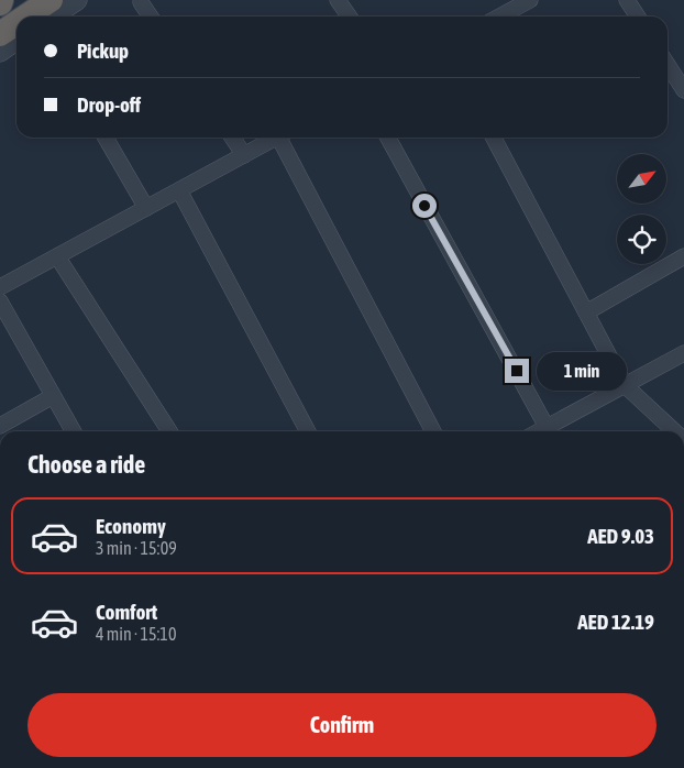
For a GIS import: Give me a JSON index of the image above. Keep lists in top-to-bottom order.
{
  "north": "top right",
  "page": {
    "banner": ["Pickup", "Drop-off"],
    "bubble": "1 min",
    "heading": "Choose a ride",
    "list": [
      {
        "name": "Economy",
        "note": "3 min · 15:09",
        "value": "AED 9.03"
      },
      {
        "name": "Comfort",
        "note": "4 min · 15:10",
        "value": "AED 12.19"
      }
    ],
    "buttons": "Confirm"
  }
}
